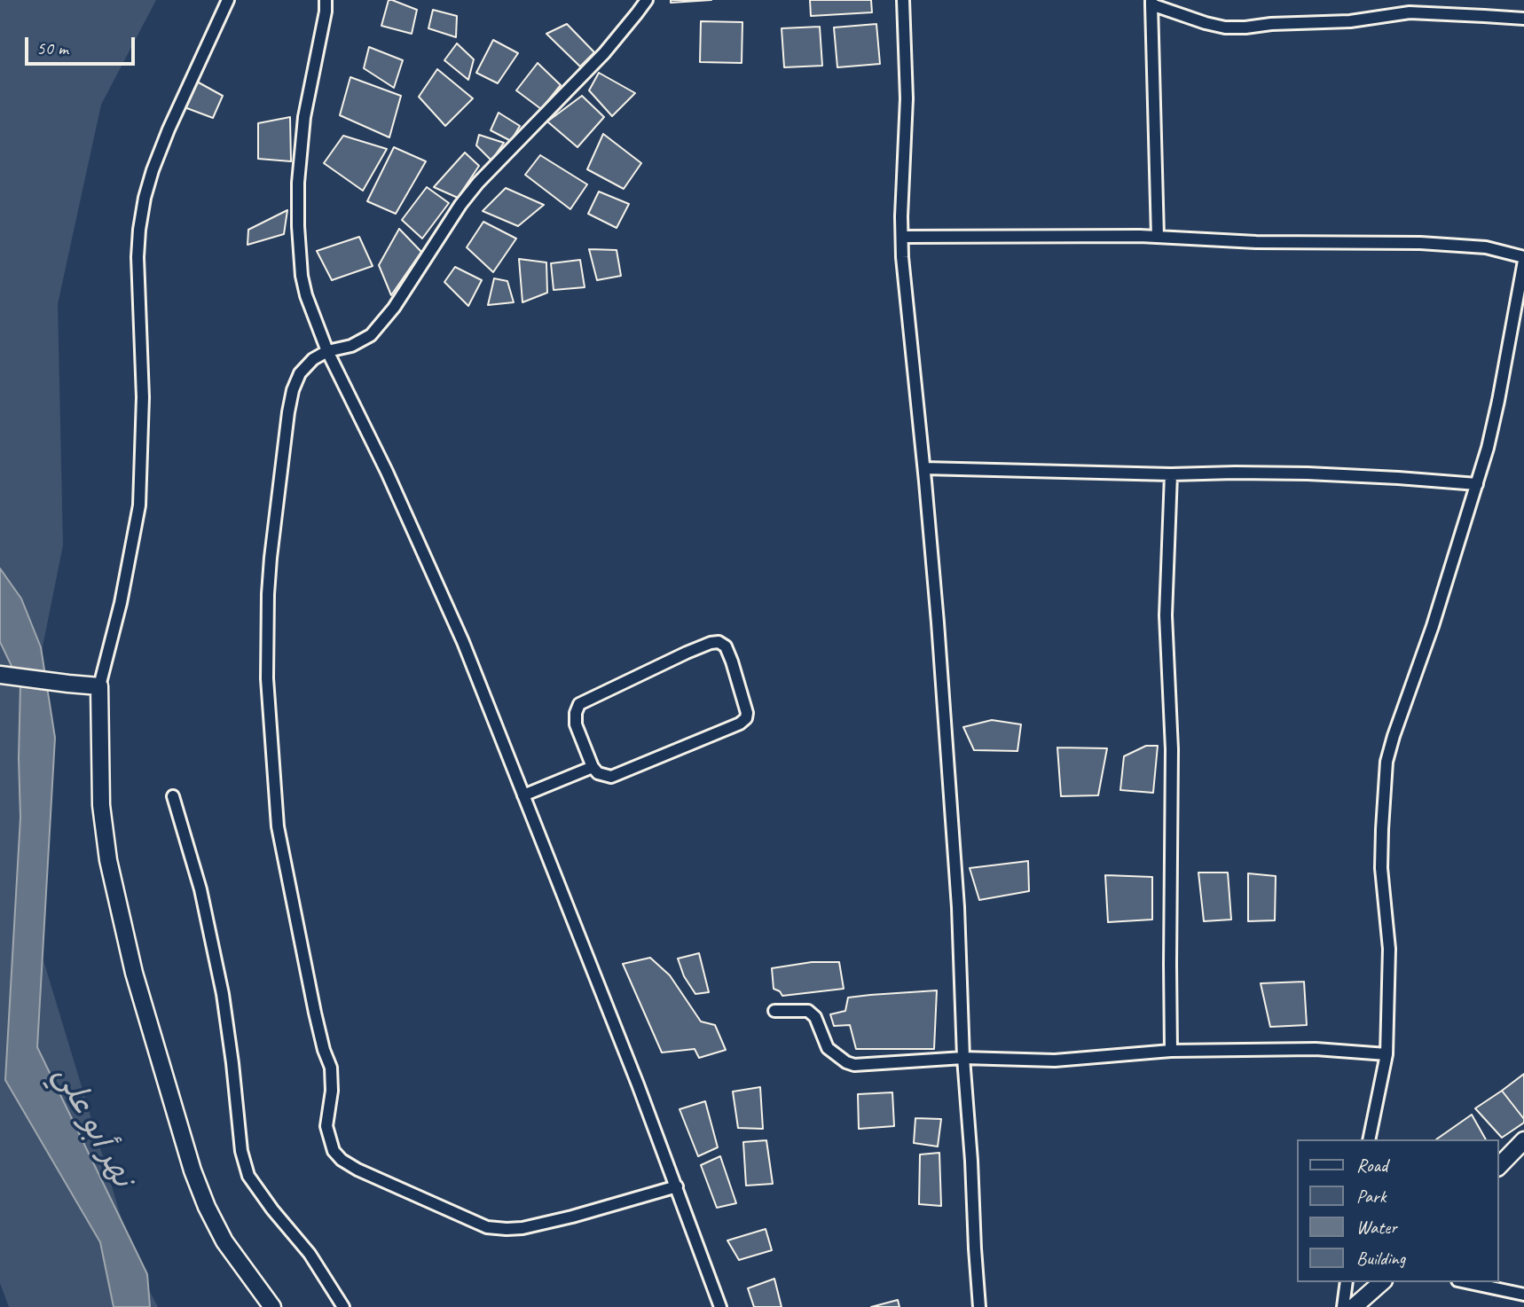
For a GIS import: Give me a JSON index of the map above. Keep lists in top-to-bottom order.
{
  "water": ["نهر أبو علي"],
  "legend": [
    "Road",
    "Park",
    "Water",
    "Building"
  ],
  "scale_bar": "50 m"
}
